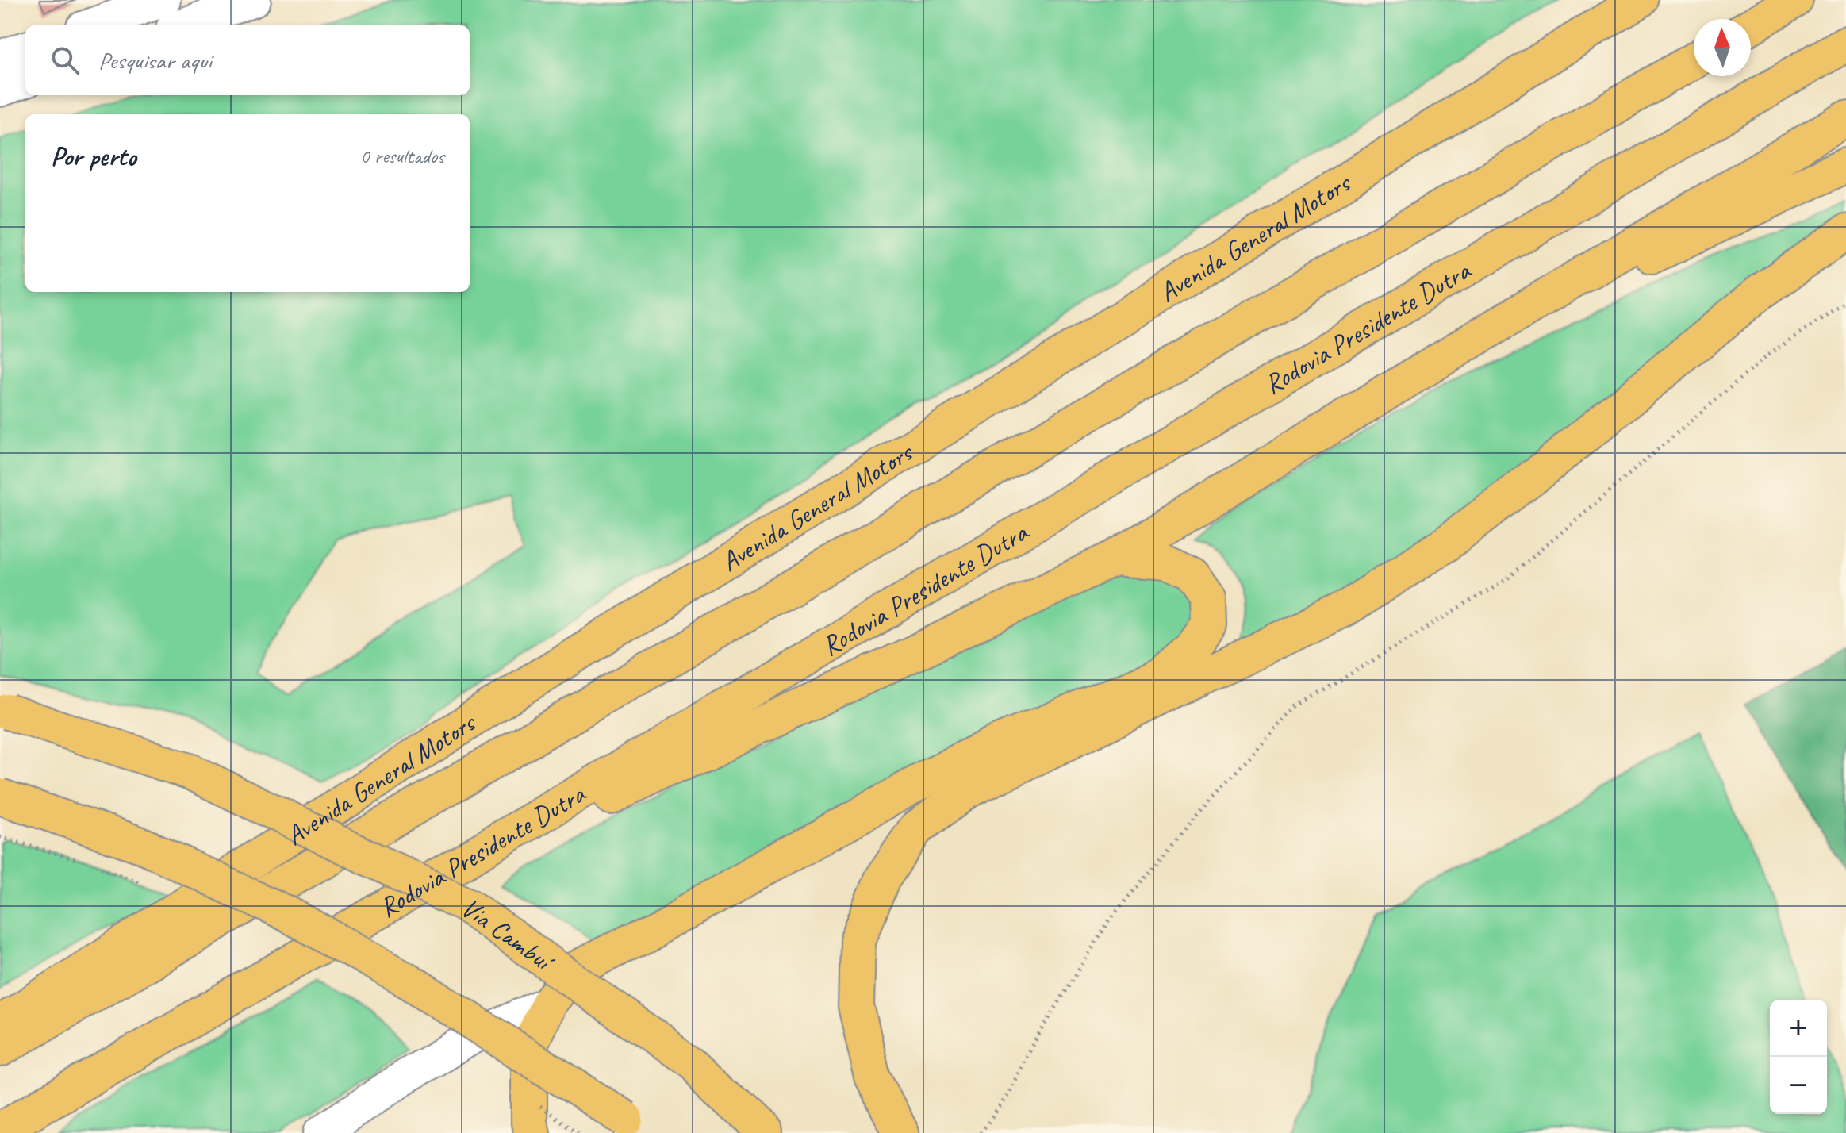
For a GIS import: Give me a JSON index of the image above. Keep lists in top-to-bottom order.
{
  "streets": {
    "main road": ["Avenida General Motors", "Rodovia Presidente Dutra", "Via Cambuí"]
  },
  "north": "top",
  "page": {
    "search": "Pesquisar aqui",
    "heading": ["Por perto", "0 resultados"],
    "map_buttons": ["+", "−"]
  }
}
